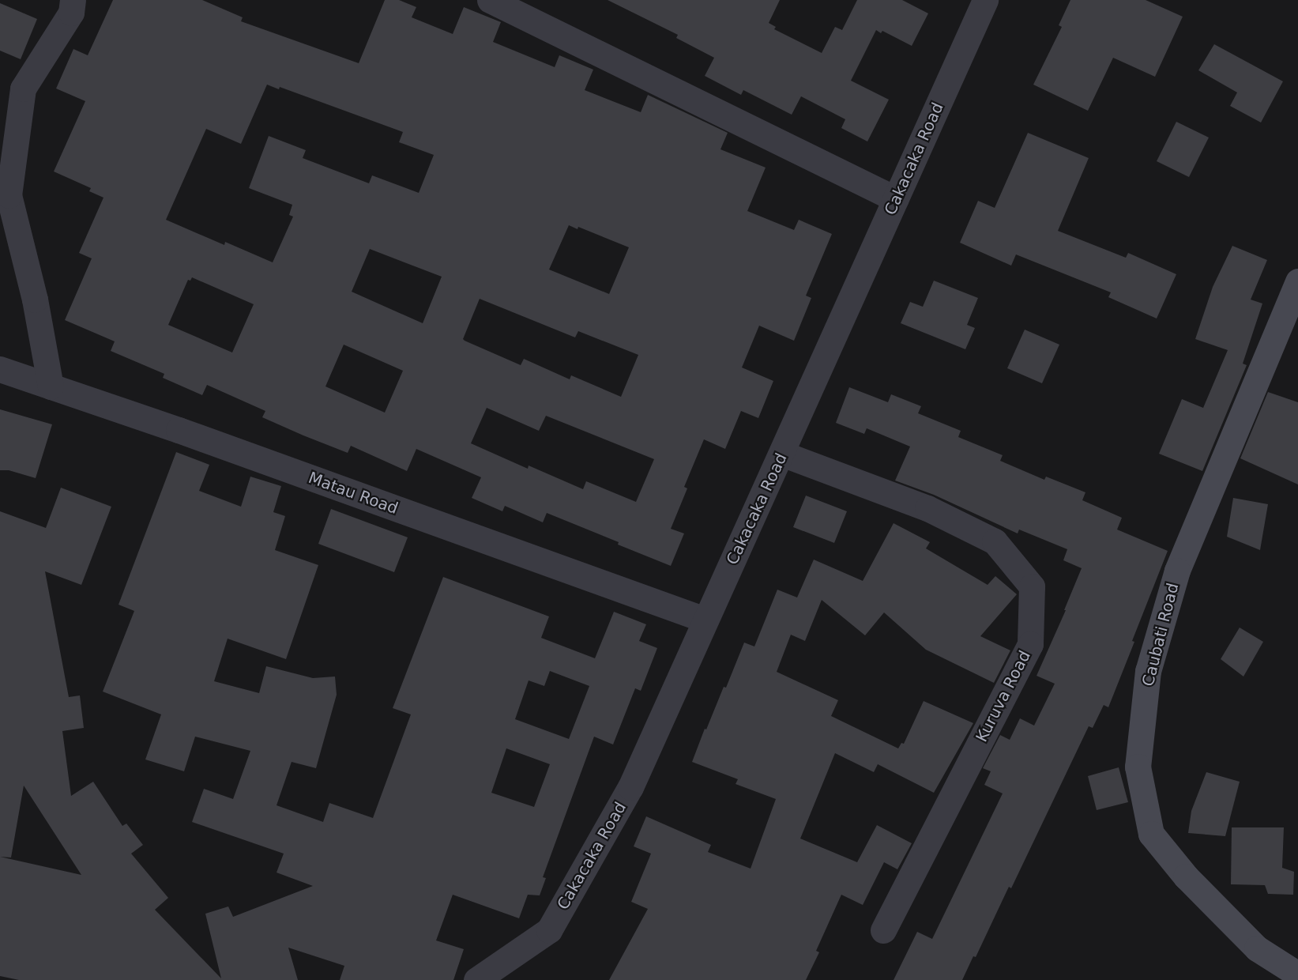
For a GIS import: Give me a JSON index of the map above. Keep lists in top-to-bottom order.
{
  "streets": {
    "street": [
      "Cakacaka Road",
      "Matau Road",
      "Caubati Road",
      "Kuruva Road"
    ]
  },
  "crossings": [
    ["Cakacaka Road", "Matau Road"],
    ["Cakacaka Road", "Kuruva Road"]
  ]
}
